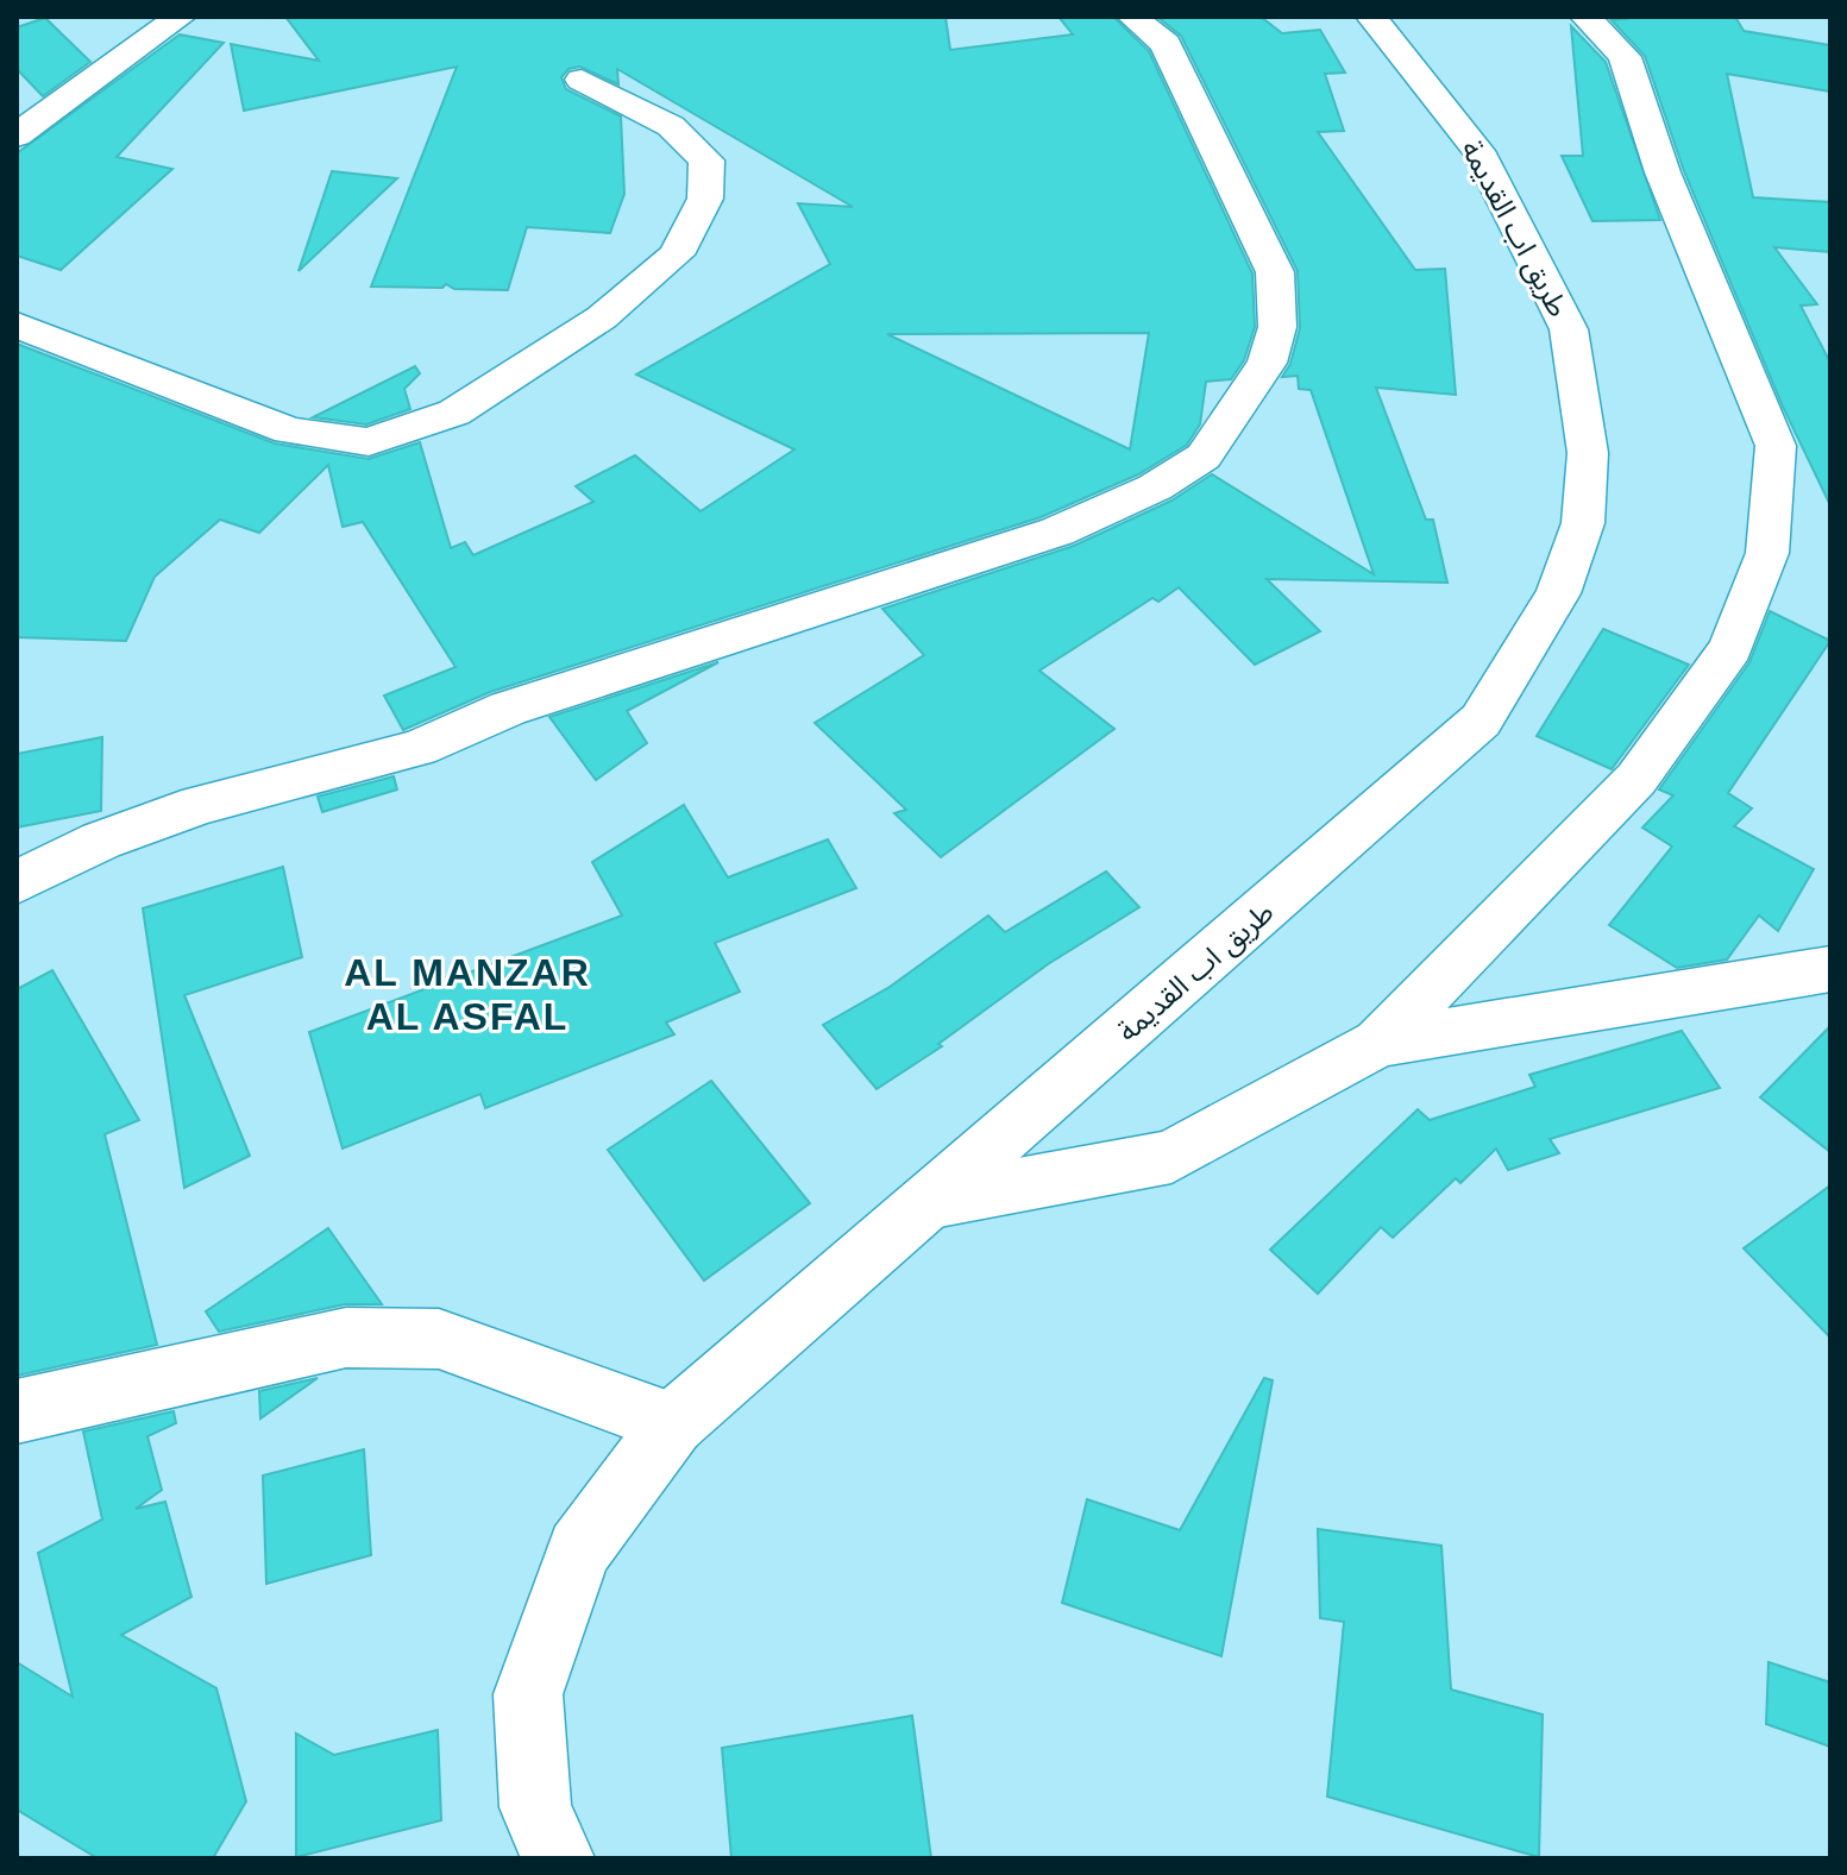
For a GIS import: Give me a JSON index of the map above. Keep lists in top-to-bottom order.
{
  "streets": {
    "street": ["طريق اب القديمة"]
  },
  "districts": ["AL MANZAR AL ASFAL"]
}
